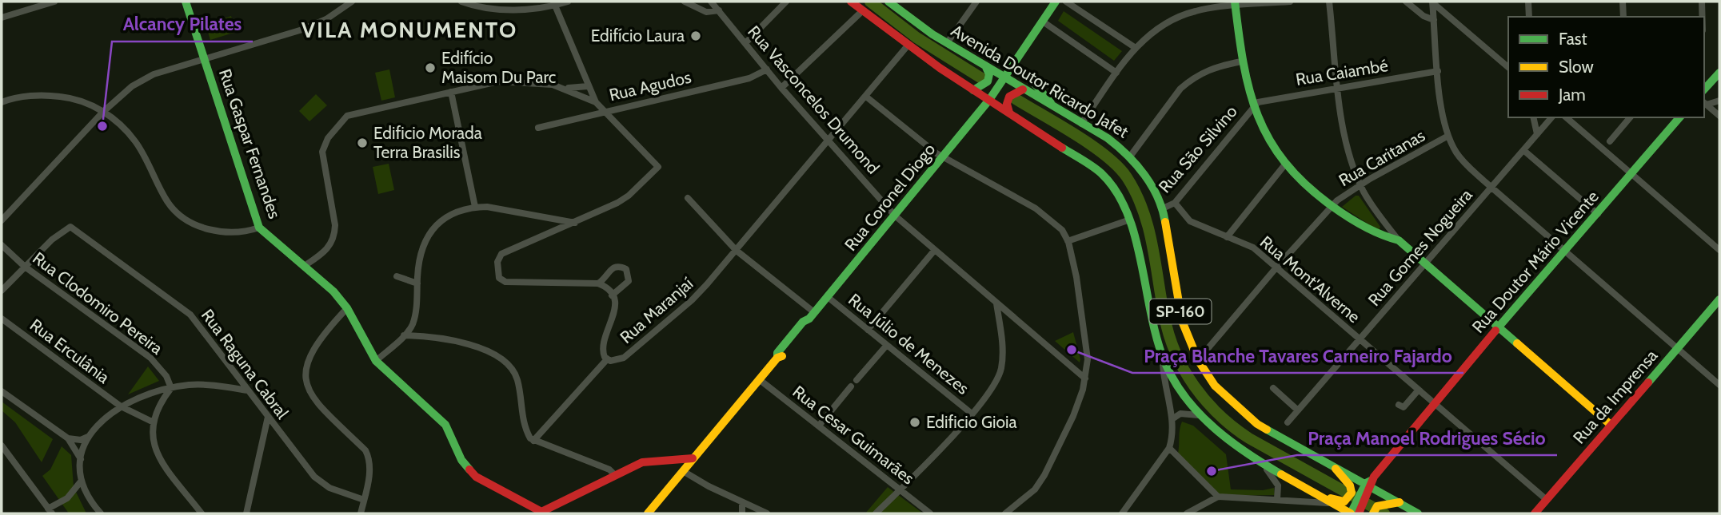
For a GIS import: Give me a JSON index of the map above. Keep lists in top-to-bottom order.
{
  "streets": {
    "street": [
      "Rua Caiambé",
      "Avenida Doutor Ricardo Jafet",
      "Rua Agudos",
      "Rua Vasconcelos Drumond",
      "Rua Gaspar Fernandes",
      "Rua São Silvino",
      "Rua Caritanas",
      "Rua Coronel Diogo",
      "Rua Gomes Nogueira",
      "Rua Doutor Mário Vicente",
      "Rua Mont'Alverne",
      "Rua Clodomiro Pereira",
      "Rua Maranjaí",
      "SP-160",
      "Rua Júlio de Menezes",
      "Rua Erculânia",
      "Rua Raguna Cabral",
      "Rua da Imprensa",
      "Rua Cesar Guimarães"
    ]
  },
  "crossings": [
    ["Rua Caiambé", "Rua São Silvino"],
    ["Avenida Doutor Ricardo Jafet", "Rua São Silvino"],
    ["Avenida Doutor Ricardo Jafet", "Rua Caritanas"],
    ["Avenida Doutor Ricardo Jafet", "Rua Coronel Diogo"],
    ["Avenida Doutor Ricardo Jafet", "Rua Doutor Mário Vicente"],
    ["Rua Agudos", "Rua Vasconcelos Drumond"],
    ["Rua Vasconcelos Drumond", "Rua Coronel Diogo"],
    ["Rua Vasconcelos Drumond", "Rua Maranjaí"],
    ["Rua São Silvino", "Rua Mont'Alverne"],
    ["Rua Caritanas", "Rua Mont'Alverne"],
    ["Rua Coronel Diogo", "SP-160"],
    ["Rua Coronel Diogo", "Rua Júlio de Menezes"],
    ["Rua Coronel Diogo", "Rua Cesar Guimarães"],
    ["Rua Gomes Nogueira", "Rua Mont'Alverne"],
    ["Rua Doutor Mário Vicente", "Rua Mont'Alverne"],
    ["Rua Mont'Alverne", "Rua da Imprensa"],
    ["Rua Clodomiro Pereira", "Rua Raguna Cabral"],
    ["Rua Maranjaí", "SP-160"]
  ],
  "districts": ["VILA MONUMENTO"],
  "places": [
    "Edifício Laura",
    "Edifício Maisom Du Parc",
    "Alcancy Pilates",
    "Edificio Morada Terra Brasilis",
    "Praça Blanche Tavares Carneiro Fajardo",
    "Edificio Gioia",
    "Praça Manoel Rodrigues Sécio"
  ],
  "legend": ["Fast", "Slow", "Jam"]
}
